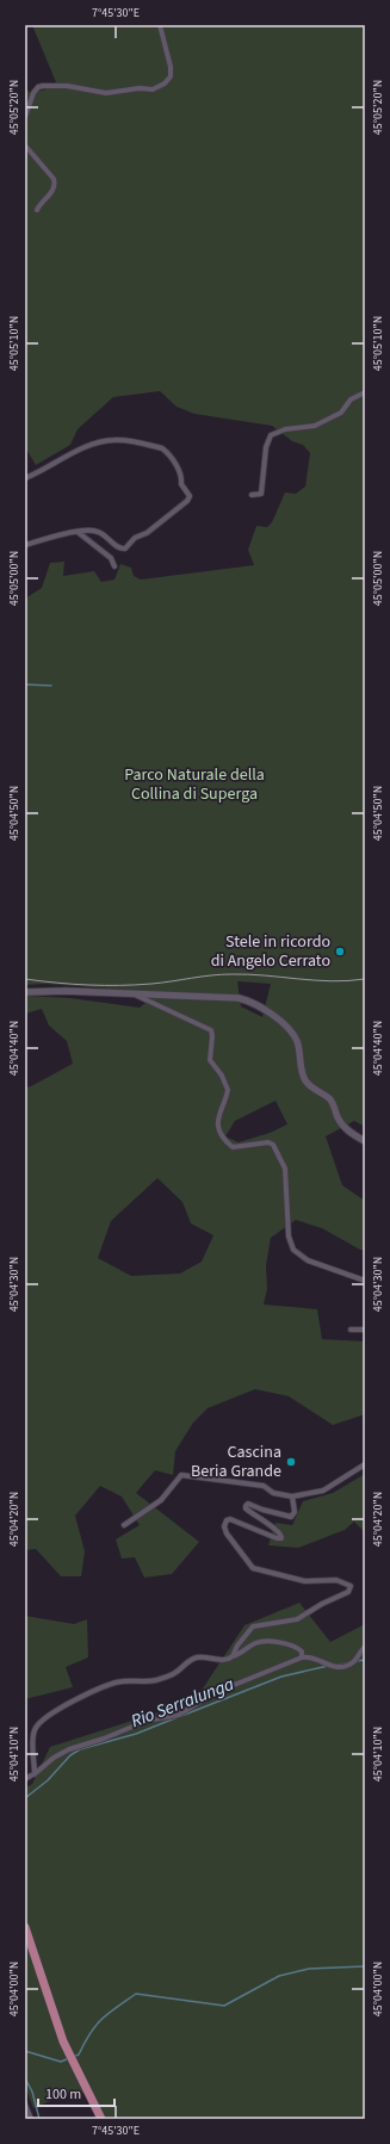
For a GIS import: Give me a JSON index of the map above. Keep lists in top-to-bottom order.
{
  "water": ["Rio Serralunga"],
  "parks": ["Parco Naturale della Collina di Superga"],
  "places": ["Stele in ricordo di Angelo Cerrato", "Cascina Beria Grande"],
  "scale_bar": "100 m",
  "coordinates": [
    "7°45'30\"E",
    "45°05'20\"N",
    "45°05'10\"N",
    "45°05'00\"N",
    "45°04'50\"N",
    "45°04'40\"N",
    "45°04'30\"N",
    "45°04'20\"N",
    "45°04'10\"N",
    "45°04'00\"N"
  ]
}
